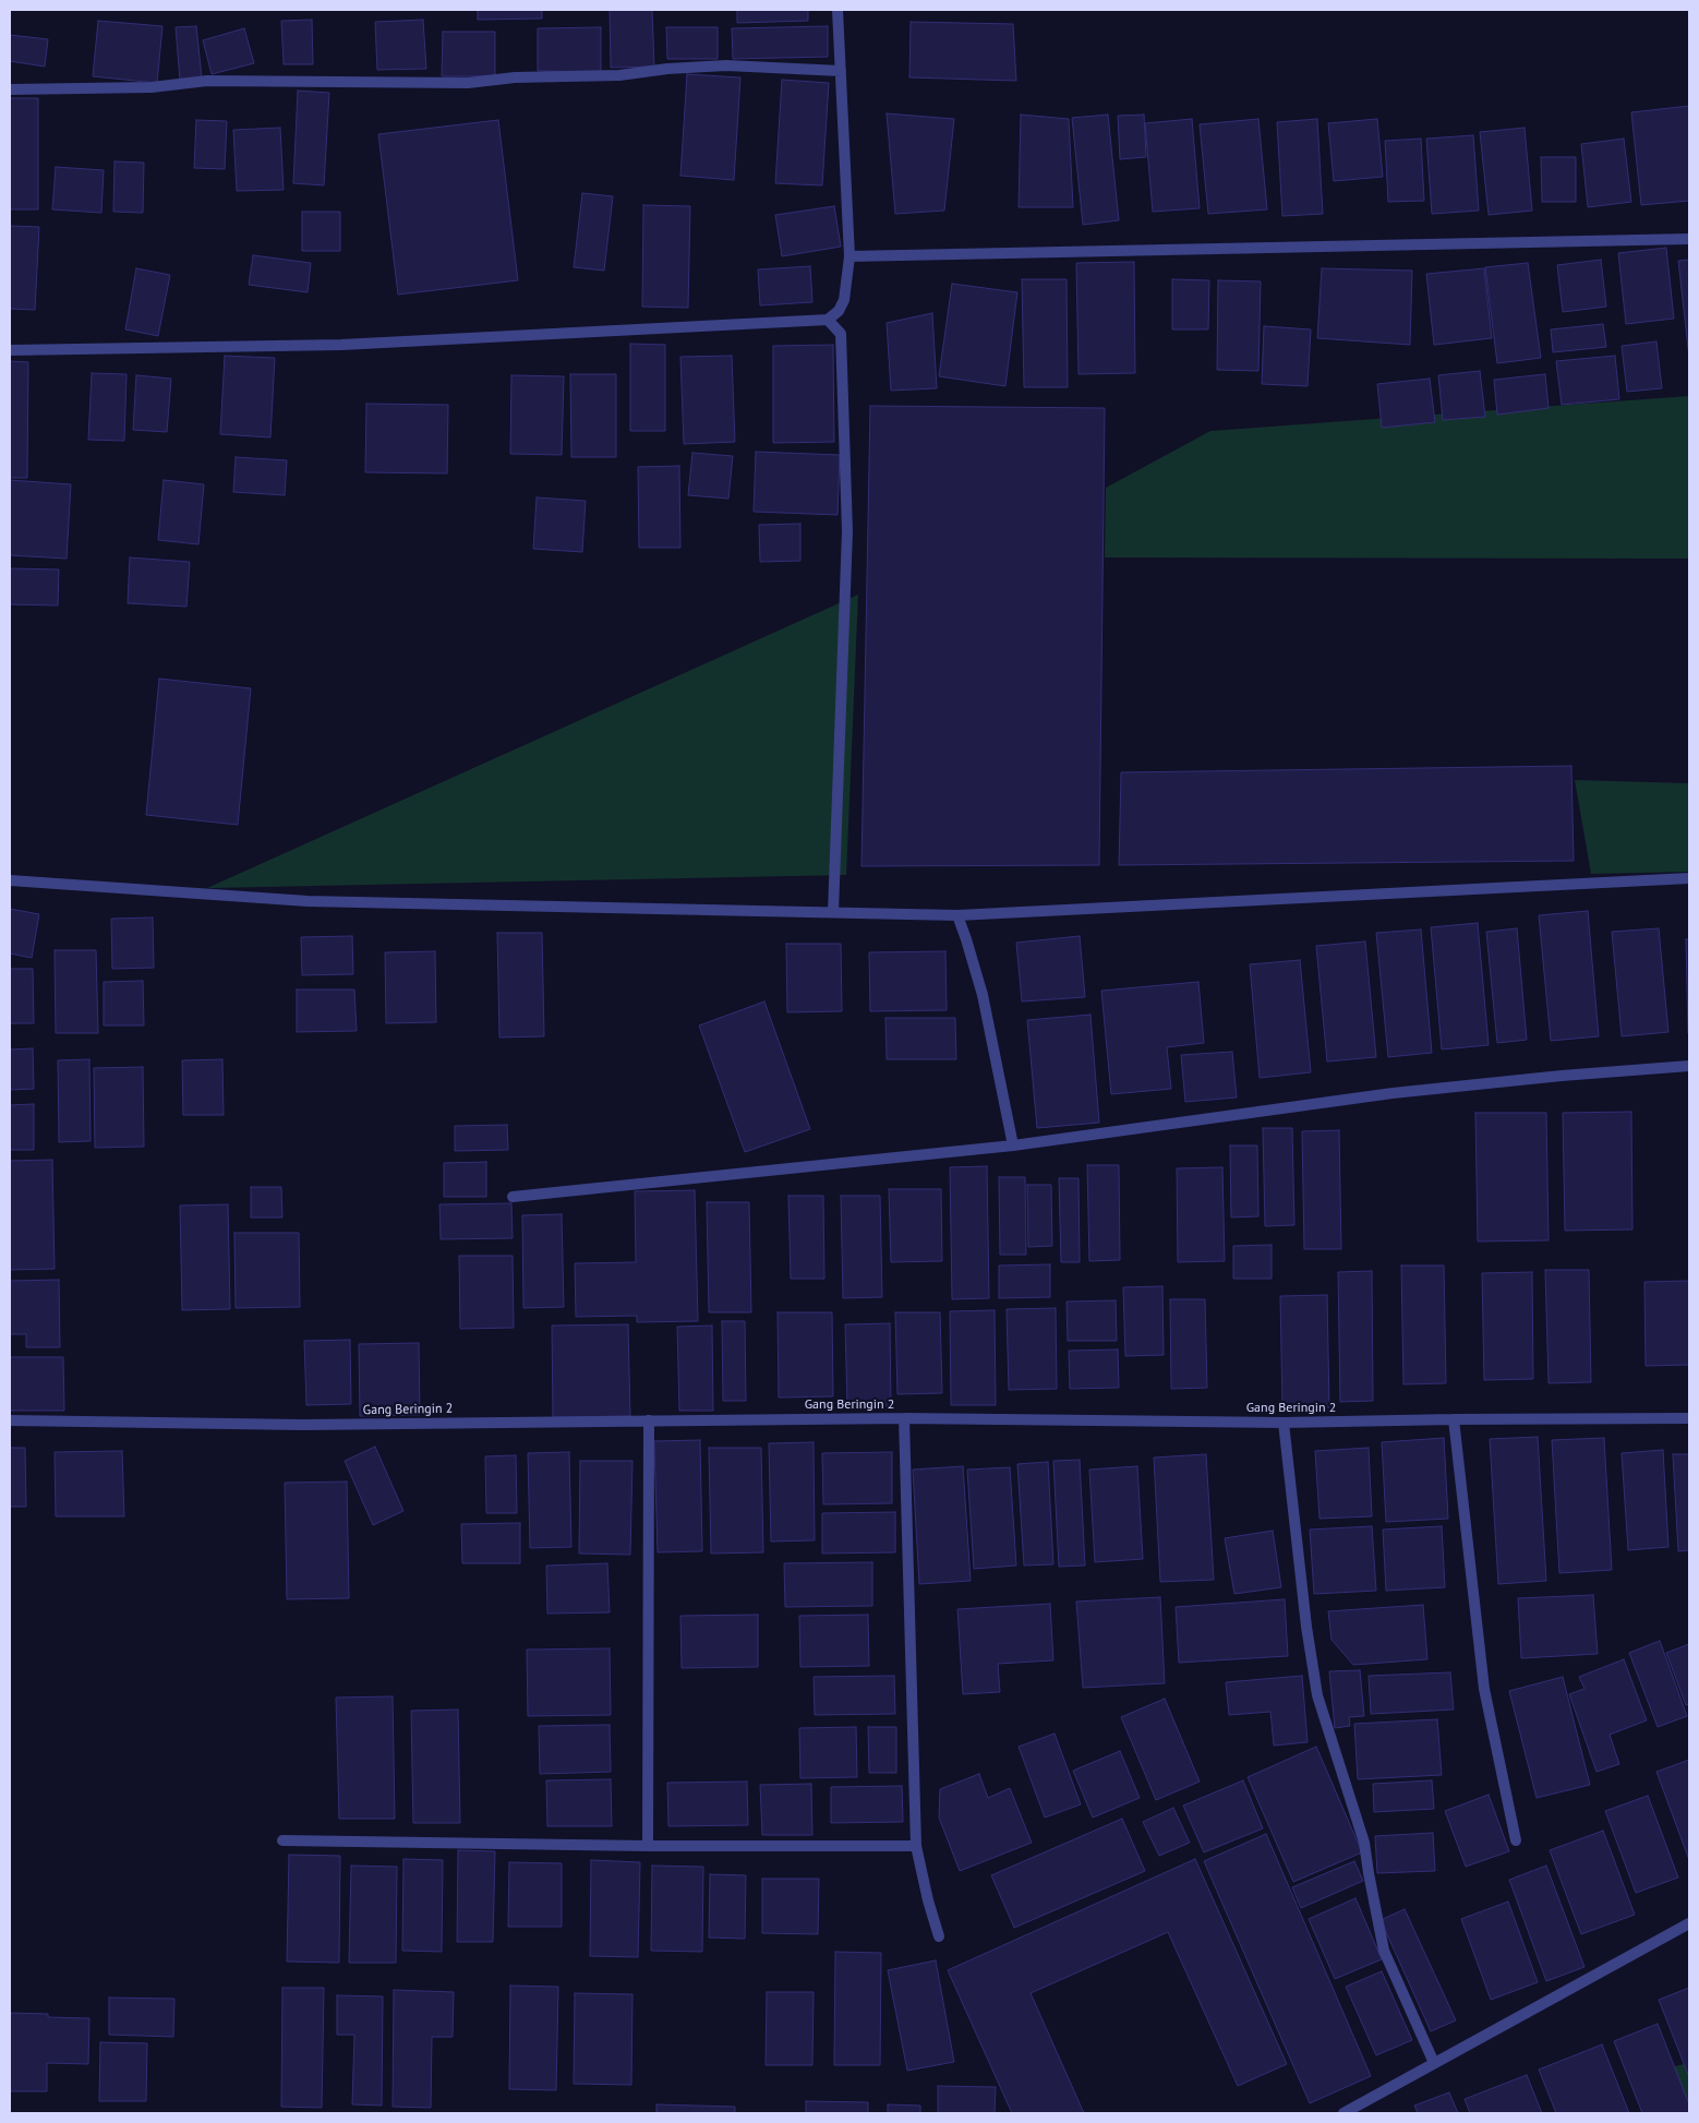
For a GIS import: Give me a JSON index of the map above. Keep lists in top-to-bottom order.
{
  "streets": {
    "street": ["Gang Beringin 2"]
  }
}
